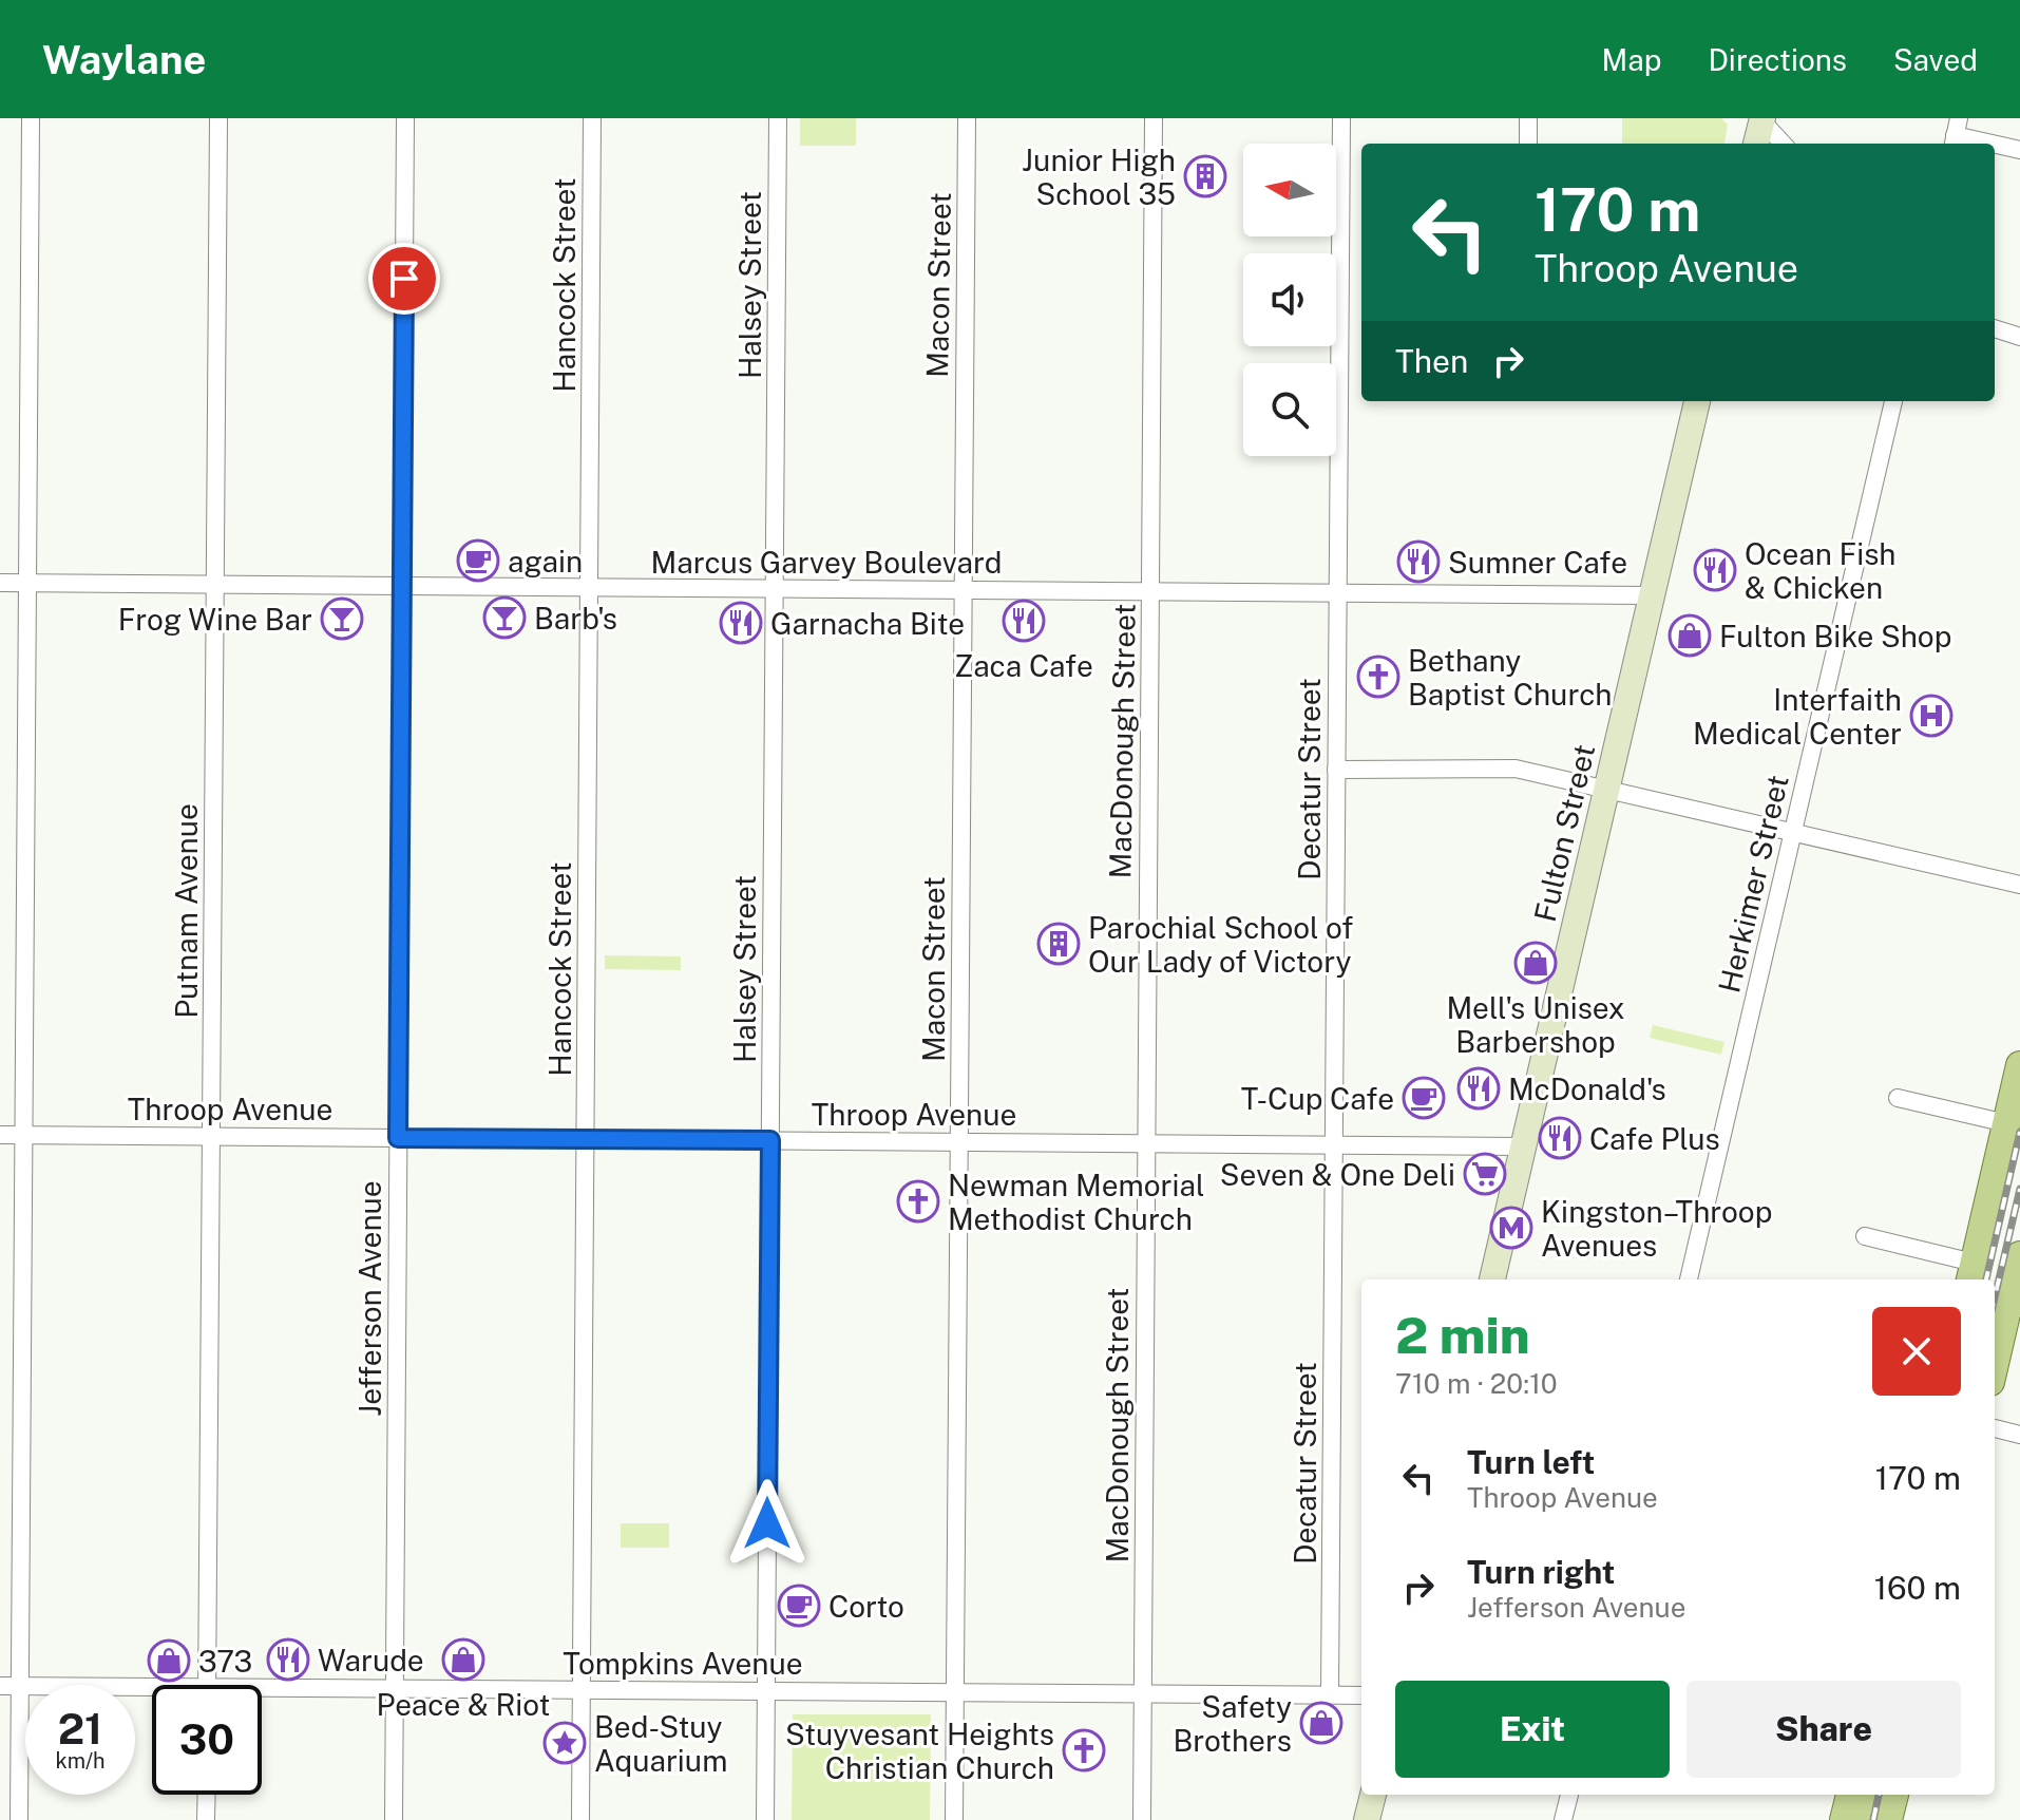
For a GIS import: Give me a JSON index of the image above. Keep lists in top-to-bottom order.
{
  "streets": {
    "main road": ["Fulton Street"],
    "street": [
      "Hancock Street",
      "Halsey Street",
      "Macon Street",
      "Marcus Garvey Boulevard",
      "MacDonough Street",
      "Decatur Street",
      "Herkimer Street",
      "Putnam Avenue",
      "Throop Avenue",
      "Jefferson Avenue",
      "Tompkins Avenue"
    ]
  },
  "crossings": [
    ["Hancock Street", "Marcus Garvey Boulevard"],
    ["Hancock Street", "Throop Avenue"],
    ["Hancock Street", "Tompkins Avenue"],
    ["Halsey Street", "Marcus Garvey Boulevard"],
    ["Halsey Street", "Throop Avenue"],
    ["Halsey Street", "Tompkins Avenue"],
    ["Macon Street", "Marcus Garvey Boulevard"],
    ["Macon Street", "Throop Avenue"],
    ["Macon Street", "Tompkins Avenue"],
    ["Marcus Garvey Boulevard", "MacDonough Street"],
    ["Marcus Garvey Boulevard", "Decatur Street"],
    ["Marcus Garvey Boulevard", "Fulton Street"],
    ["Marcus Garvey Boulevard", "Putnam Avenue"],
    ["Marcus Garvey Boulevard", "Jefferson Avenue"],
    ["MacDonough Street", "Throop Avenue"],
    ["MacDonough Street", "Tompkins Avenue"],
    ["Decatur Street", "Throop Avenue"],
    ["Decatur Street", "Tompkins Avenue"],
    ["Fulton Street", "Throop Avenue"],
    ["Putnam Avenue", "Throop Avenue"],
    ["Throop Avenue", "Jefferson Avenue"],
    ["Jefferson Avenue", "Tompkins Avenue"]
  ],
  "places": {
    "building": ["Junior High School 35", "Parochial School of Our Lady of Victory"],
    "cafe": ["again", "T-Cup Cafe", "Corto"],
    "restaurant": [
      "Sumner Cafe",
      "Ocean Fish & Chicken",
      "Zaca Cafe",
      "Garnacha Bite",
      "McDonald's",
      "Cafe Plus",
      "Warude"
    ],
    "bar": ["Barb's", "Frog Wine Bar"],
    "shop": [
      "Fulton Bike Shop",
      "Mell's Unisex Barbershop",
      "Peace & Riot",
      "373",
      "Safety Brothers"
    ],
    "church": ["Bethany Baptist Church", "Newman Memorial Methodist Church", "Stuyvesant Heights Christian Church"],
    "hospital": ["Interfaith Medical Center"],
    "supermarket": ["Seven & One Deli"],
    "metro station": ["Kingston–Throop Avenues"],
    "place": ["Bed-Stuy Aquarium"]
  },
  "north": "left",
  "page": {
    "header": "Waylane",
    "nav": ["Map", "Directions", "Saved"],
    "turn": ["170 m", "Throop Avenue"],
    "then": "Then",
    "heading": ["2 min", "710 m · 20:10"],
    "list": [
      {
        "name": "Turn left",
        "note": "Throop Avenue",
        "value": "170 m"
      },
      {
        "name": "Turn right",
        "note": "Jefferson Avenue",
        "value": "160 m"
      }
    ],
    "buttons": ["Exit", "Share"],
    "speed": "21 km/h",
    "limit": "30"
  }
}
